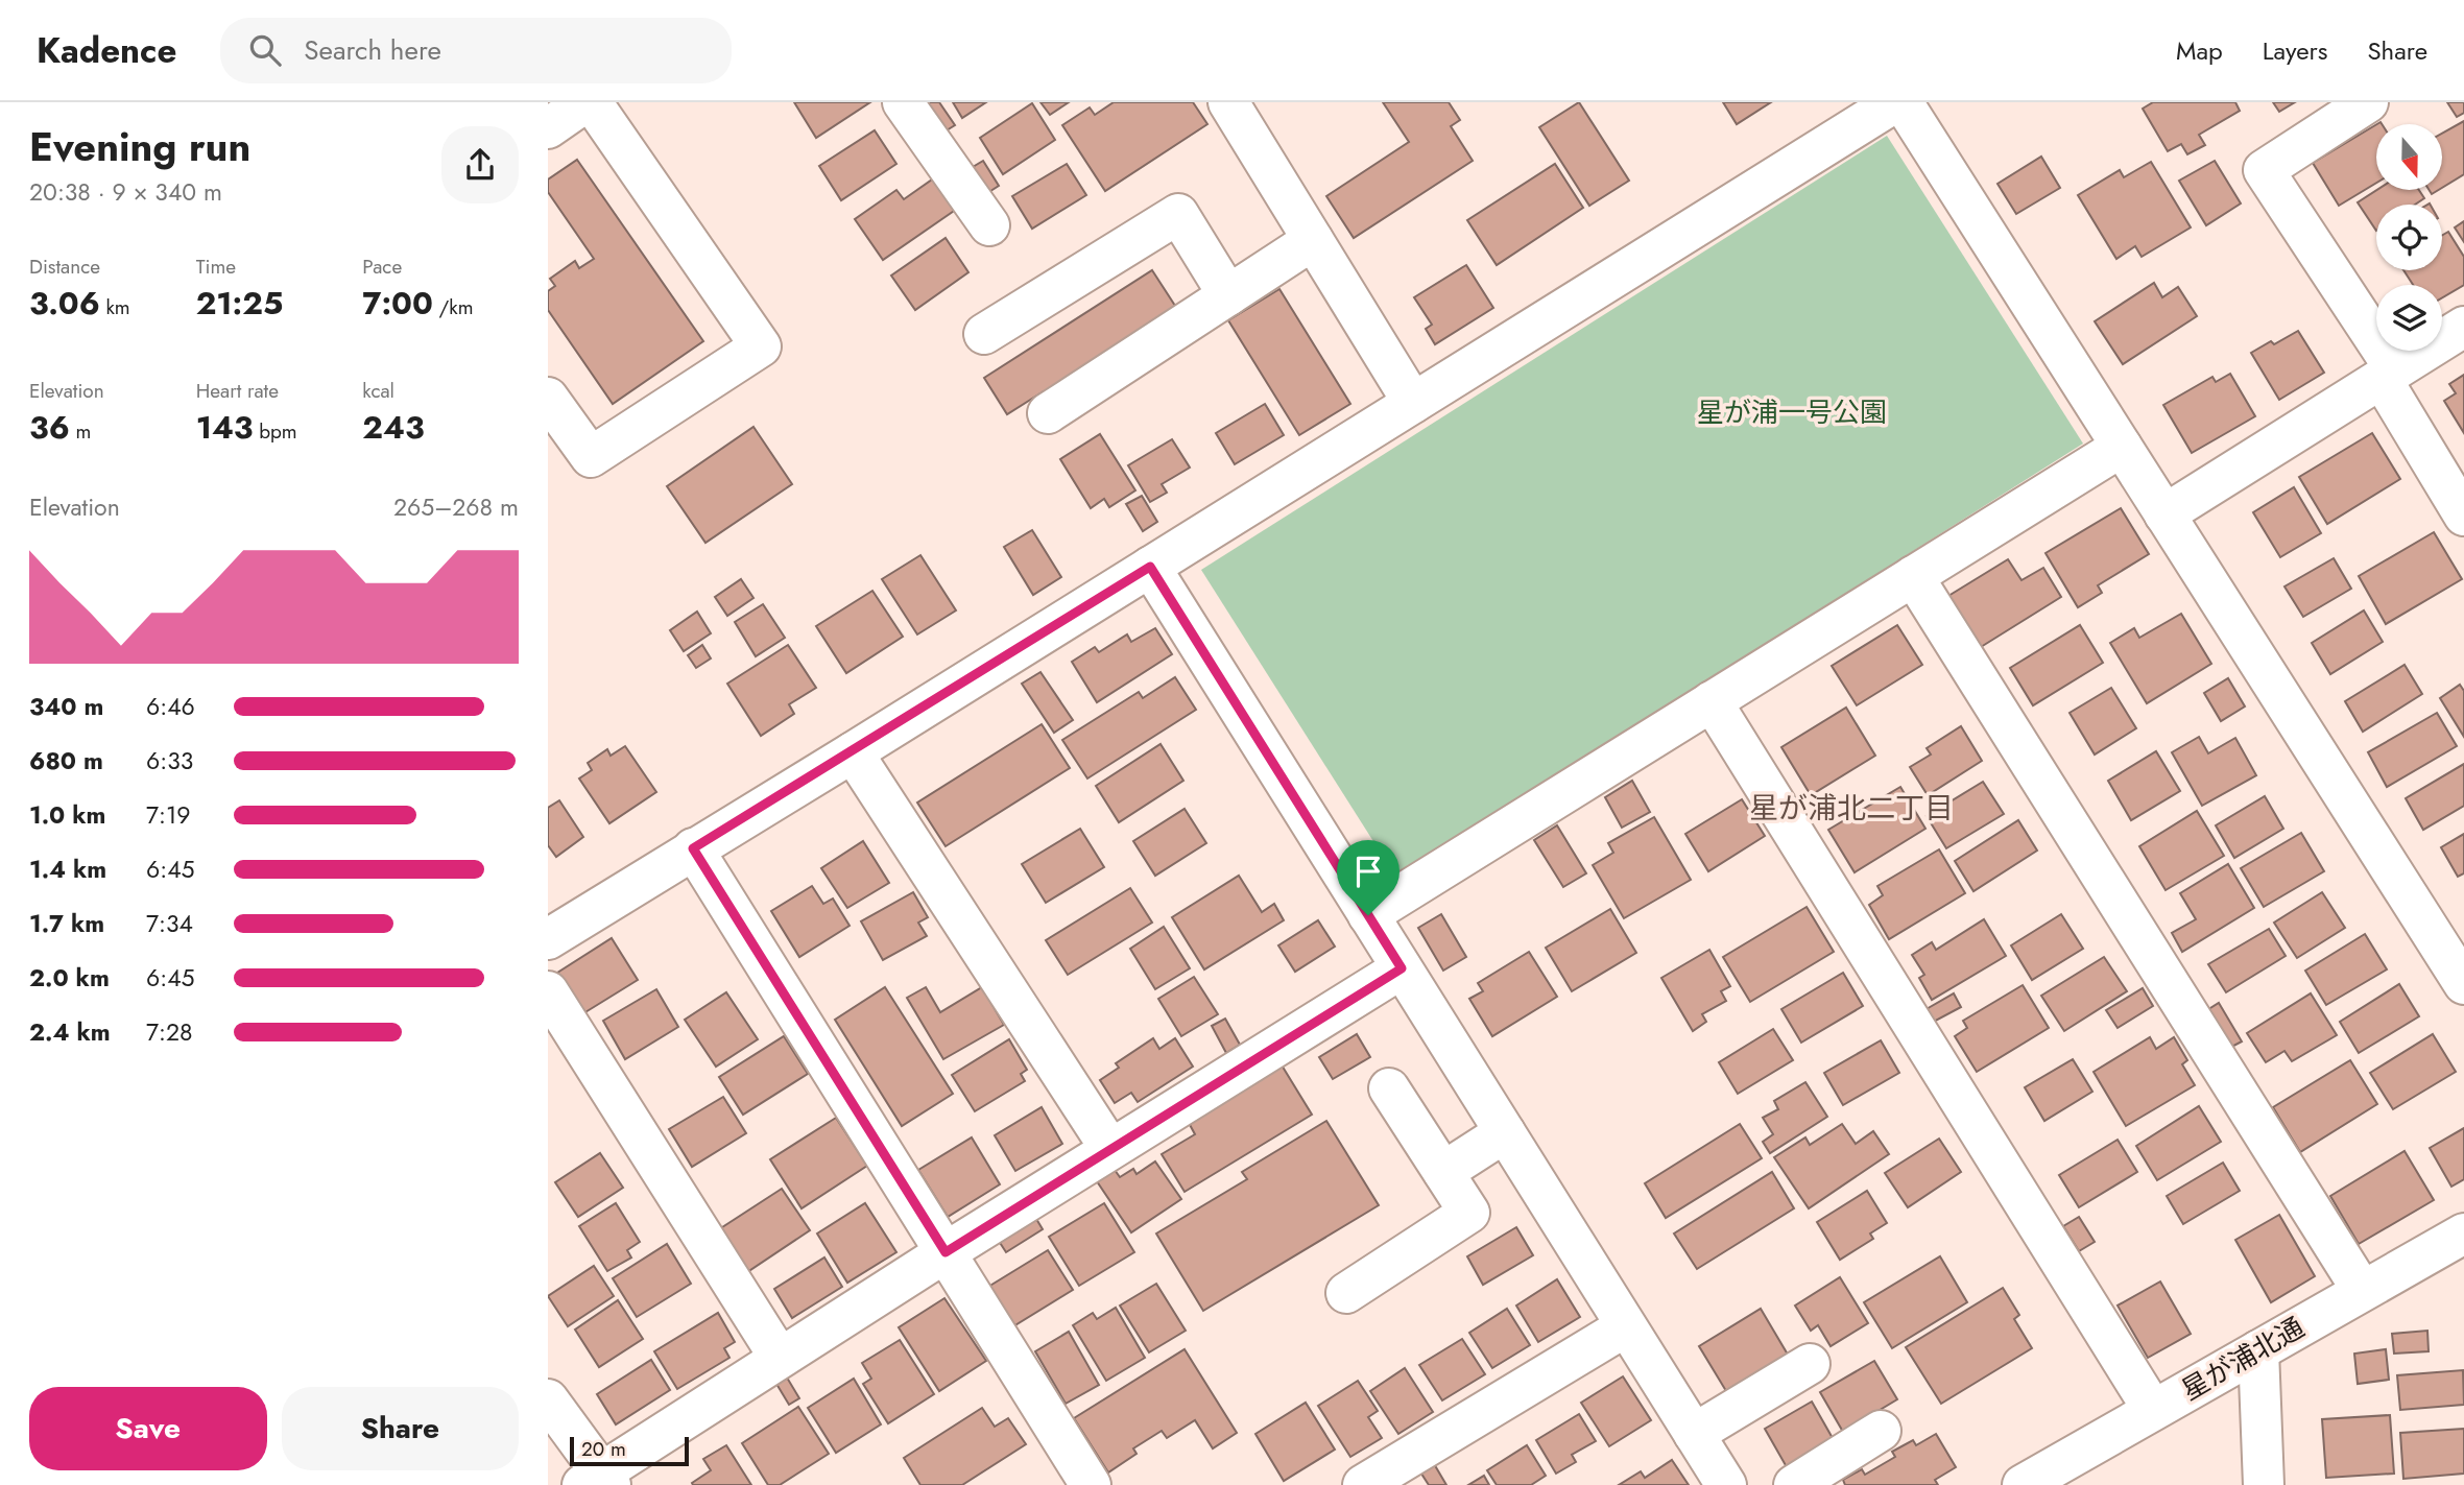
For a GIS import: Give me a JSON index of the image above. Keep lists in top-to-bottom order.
{
  "streets": {
    "street": ["星が浦北通"]
  },
  "districts": ["星が浦北二丁目"],
  "parks": ["星が浦一号公園"],
  "scale_bar": "20 m",
  "north": "bottom",
  "page": {
    "header": "Kadence",
    "search": "Search here",
    "nav": ["Map", "Layers", "Share"],
    "heading": ["Evening run", "20:38 · 9 × 340 m"],
    "stats": [
      ["Distance", "3.06 km"],
      ["Time", "21:25"],
      ["Pace", "7:00 /km"],
      ["Elevation", "36 m"],
      ["Heart rate", "143 bpm"],
      ["kcal", "243"]
    ],
    "chart": ["Elevation", "265–268 m"],
    "list": [
      {
        "name": "340 m",
        "note": "6:46"
      },
      {
        "name": "680 m",
        "note": "6:33"
      },
      {
        "name": "1.0 km",
        "note": "7:19"
      },
      {
        "name": "1.4 km",
        "note": "6:45"
      },
      {
        "name": "1.7 km",
        "note": "7:34"
      },
      {
        "name": "2.0 km",
        "note": "6:45"
      },
      {
        "name": "2.4 km",
        "note": "7:28"
      }
    ],
    "buttons": ["Save", "Share"],
    "scale": "20 m"
  }
}
